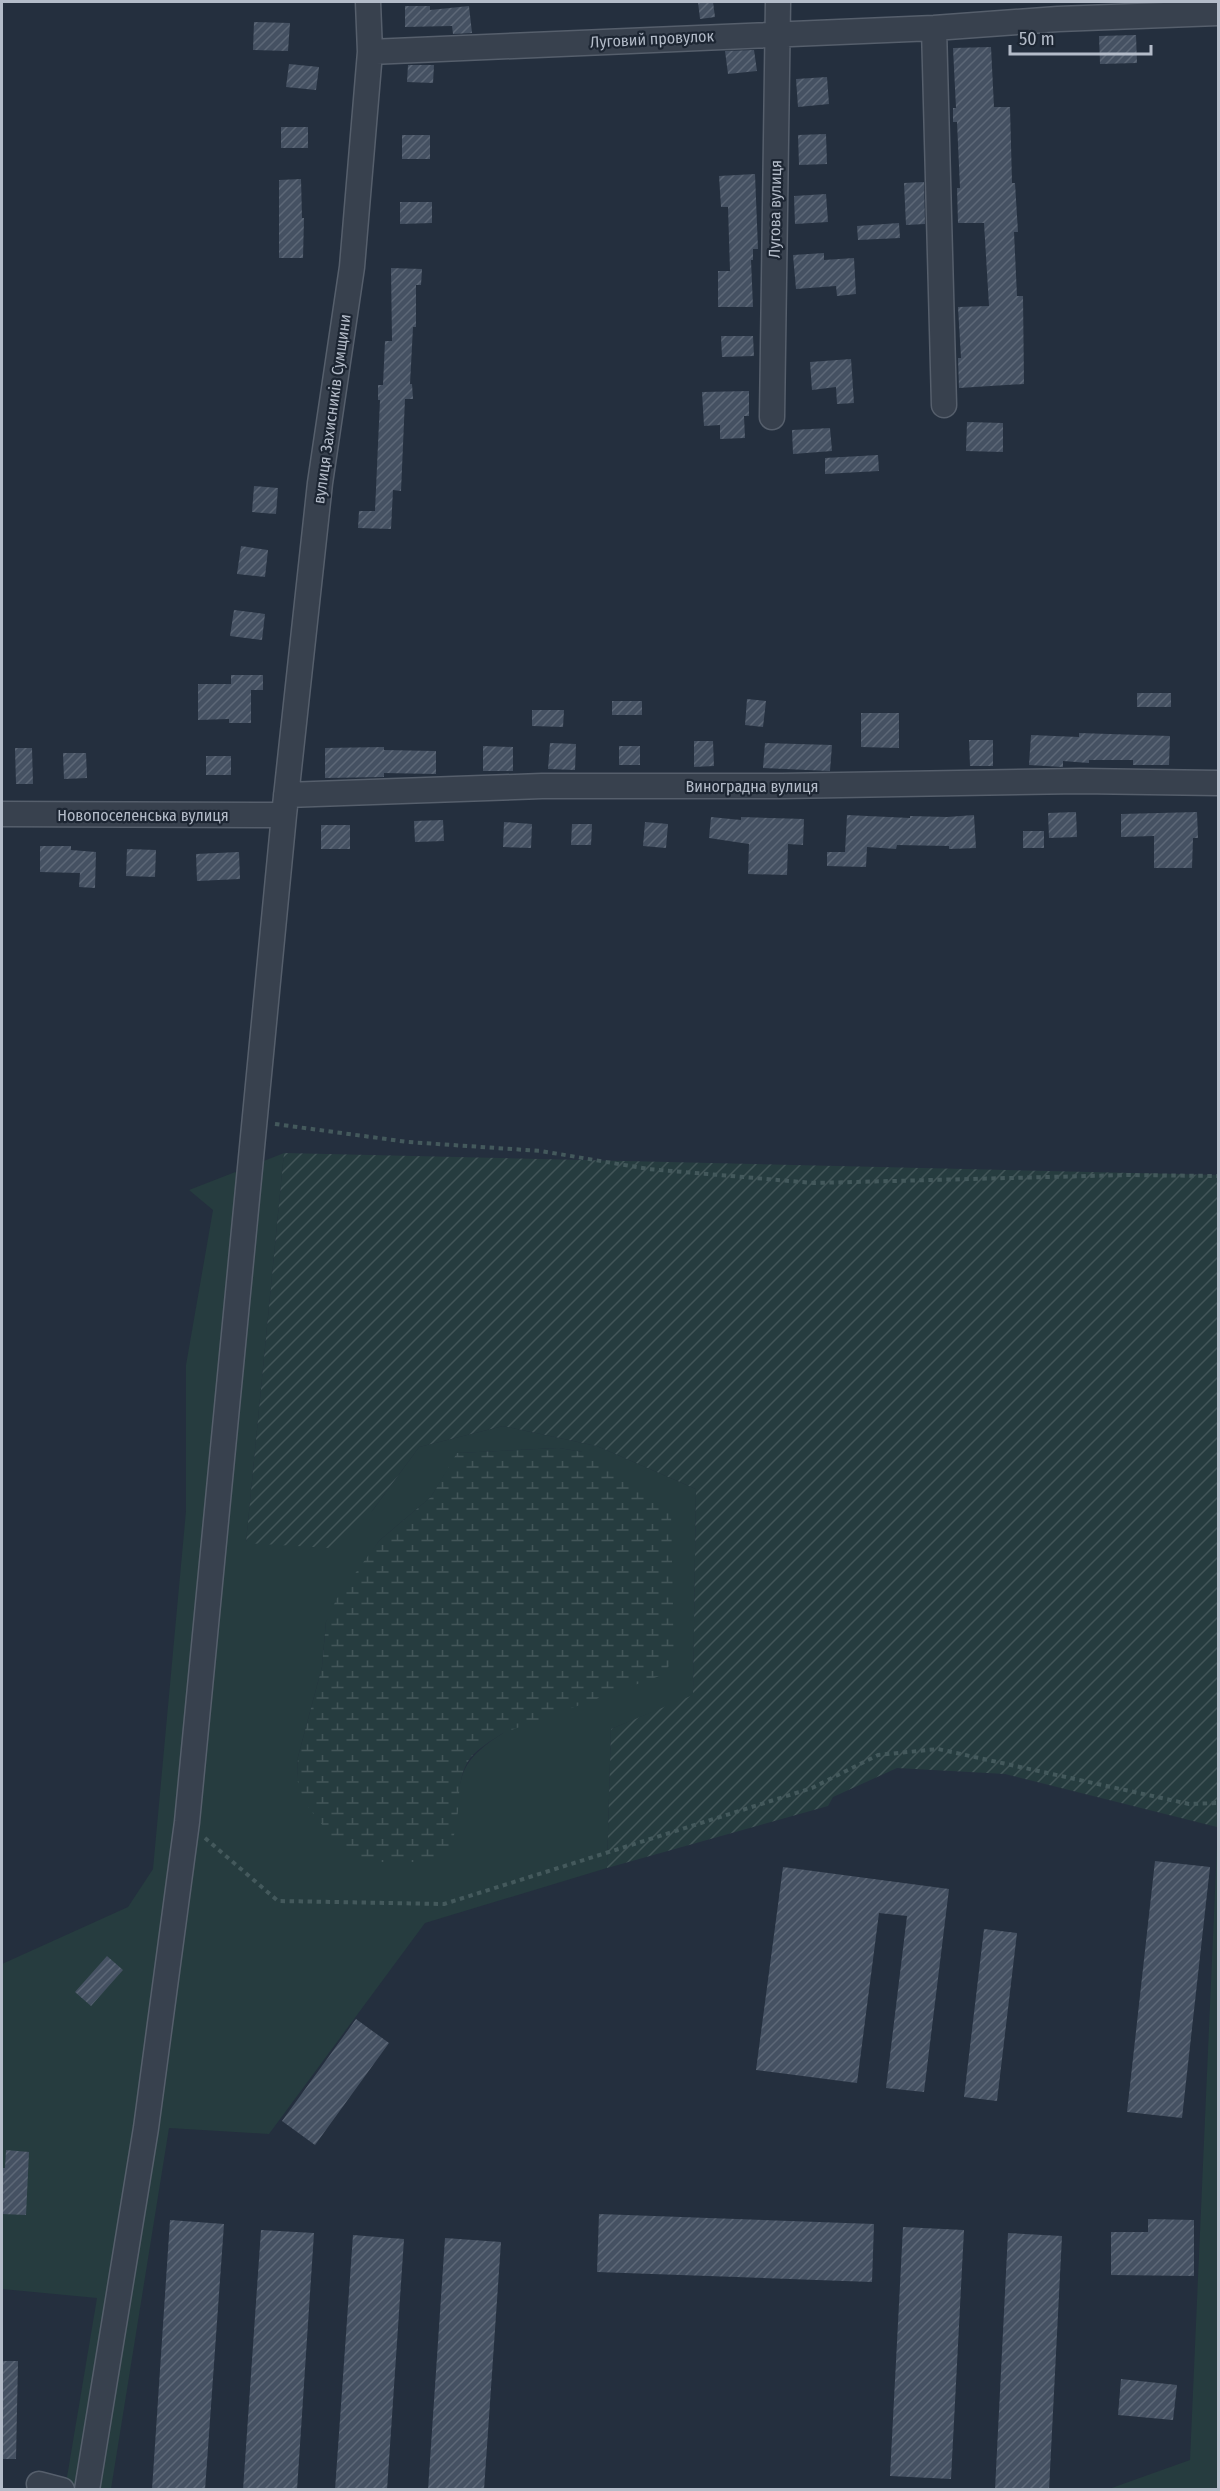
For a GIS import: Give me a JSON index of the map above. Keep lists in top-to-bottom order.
{
  "streets": {
    "street": [
      "Луговий провулок",
      "Лугова вулиця",
      "вулиця Захисників Сумщини",
      "Виноградна вулиця",
      "Новопоселенська вулиця"
    ]
  },
  "crossings": [
    ["Луговий провулок", "Лугова вулиця"],
    ["Луговий провулок", "вулиця Захисників Сумщини"],
    ["вулиця Захисників Сумщини", "Виноградна вулиця"],
    ["вулиця Захисників Сумщини", "Новопоселенська вулиця"],
    ["Виноградна вулиця", "Новопоселенська вулиця"]
  ],
  "scale_bar": "50 m"
}
